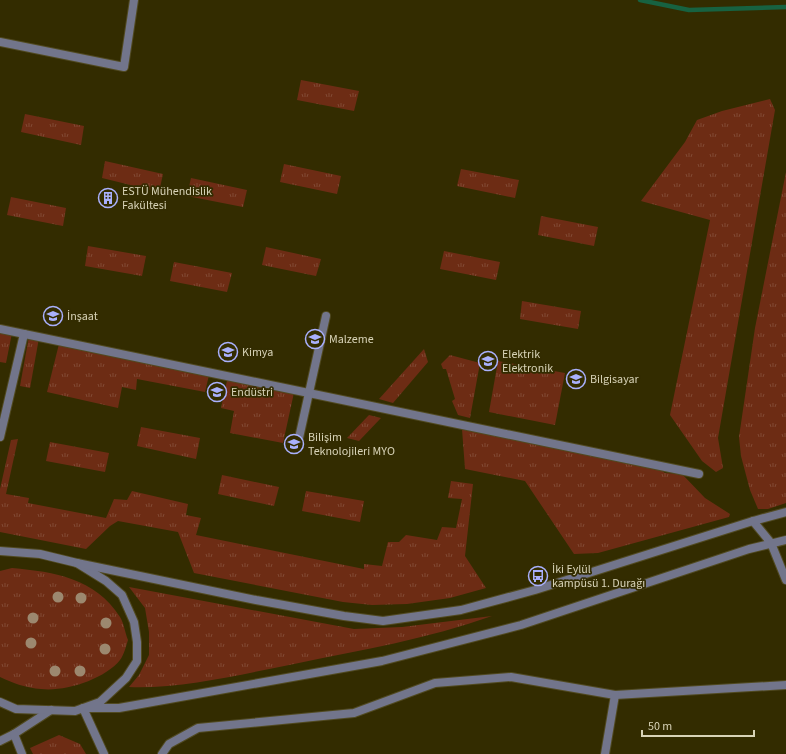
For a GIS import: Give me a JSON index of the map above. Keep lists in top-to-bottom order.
{
  "places": {
    "building": ["ESTÜ Mühendislik Fakültesi"],
    "school or university": [
      "İnşaat",
      "Malzeme",
      "Kimya",
      "Elektrik Elektronik",
      "Bilgisayar",
      "Endüstri",
      "Bilişim Teknolojileri MYO"
    ],
    "bus stop": ["İki Eylül kampüsü 1. Durağı"]
  },
  "scale_bar": "50 m"
}
